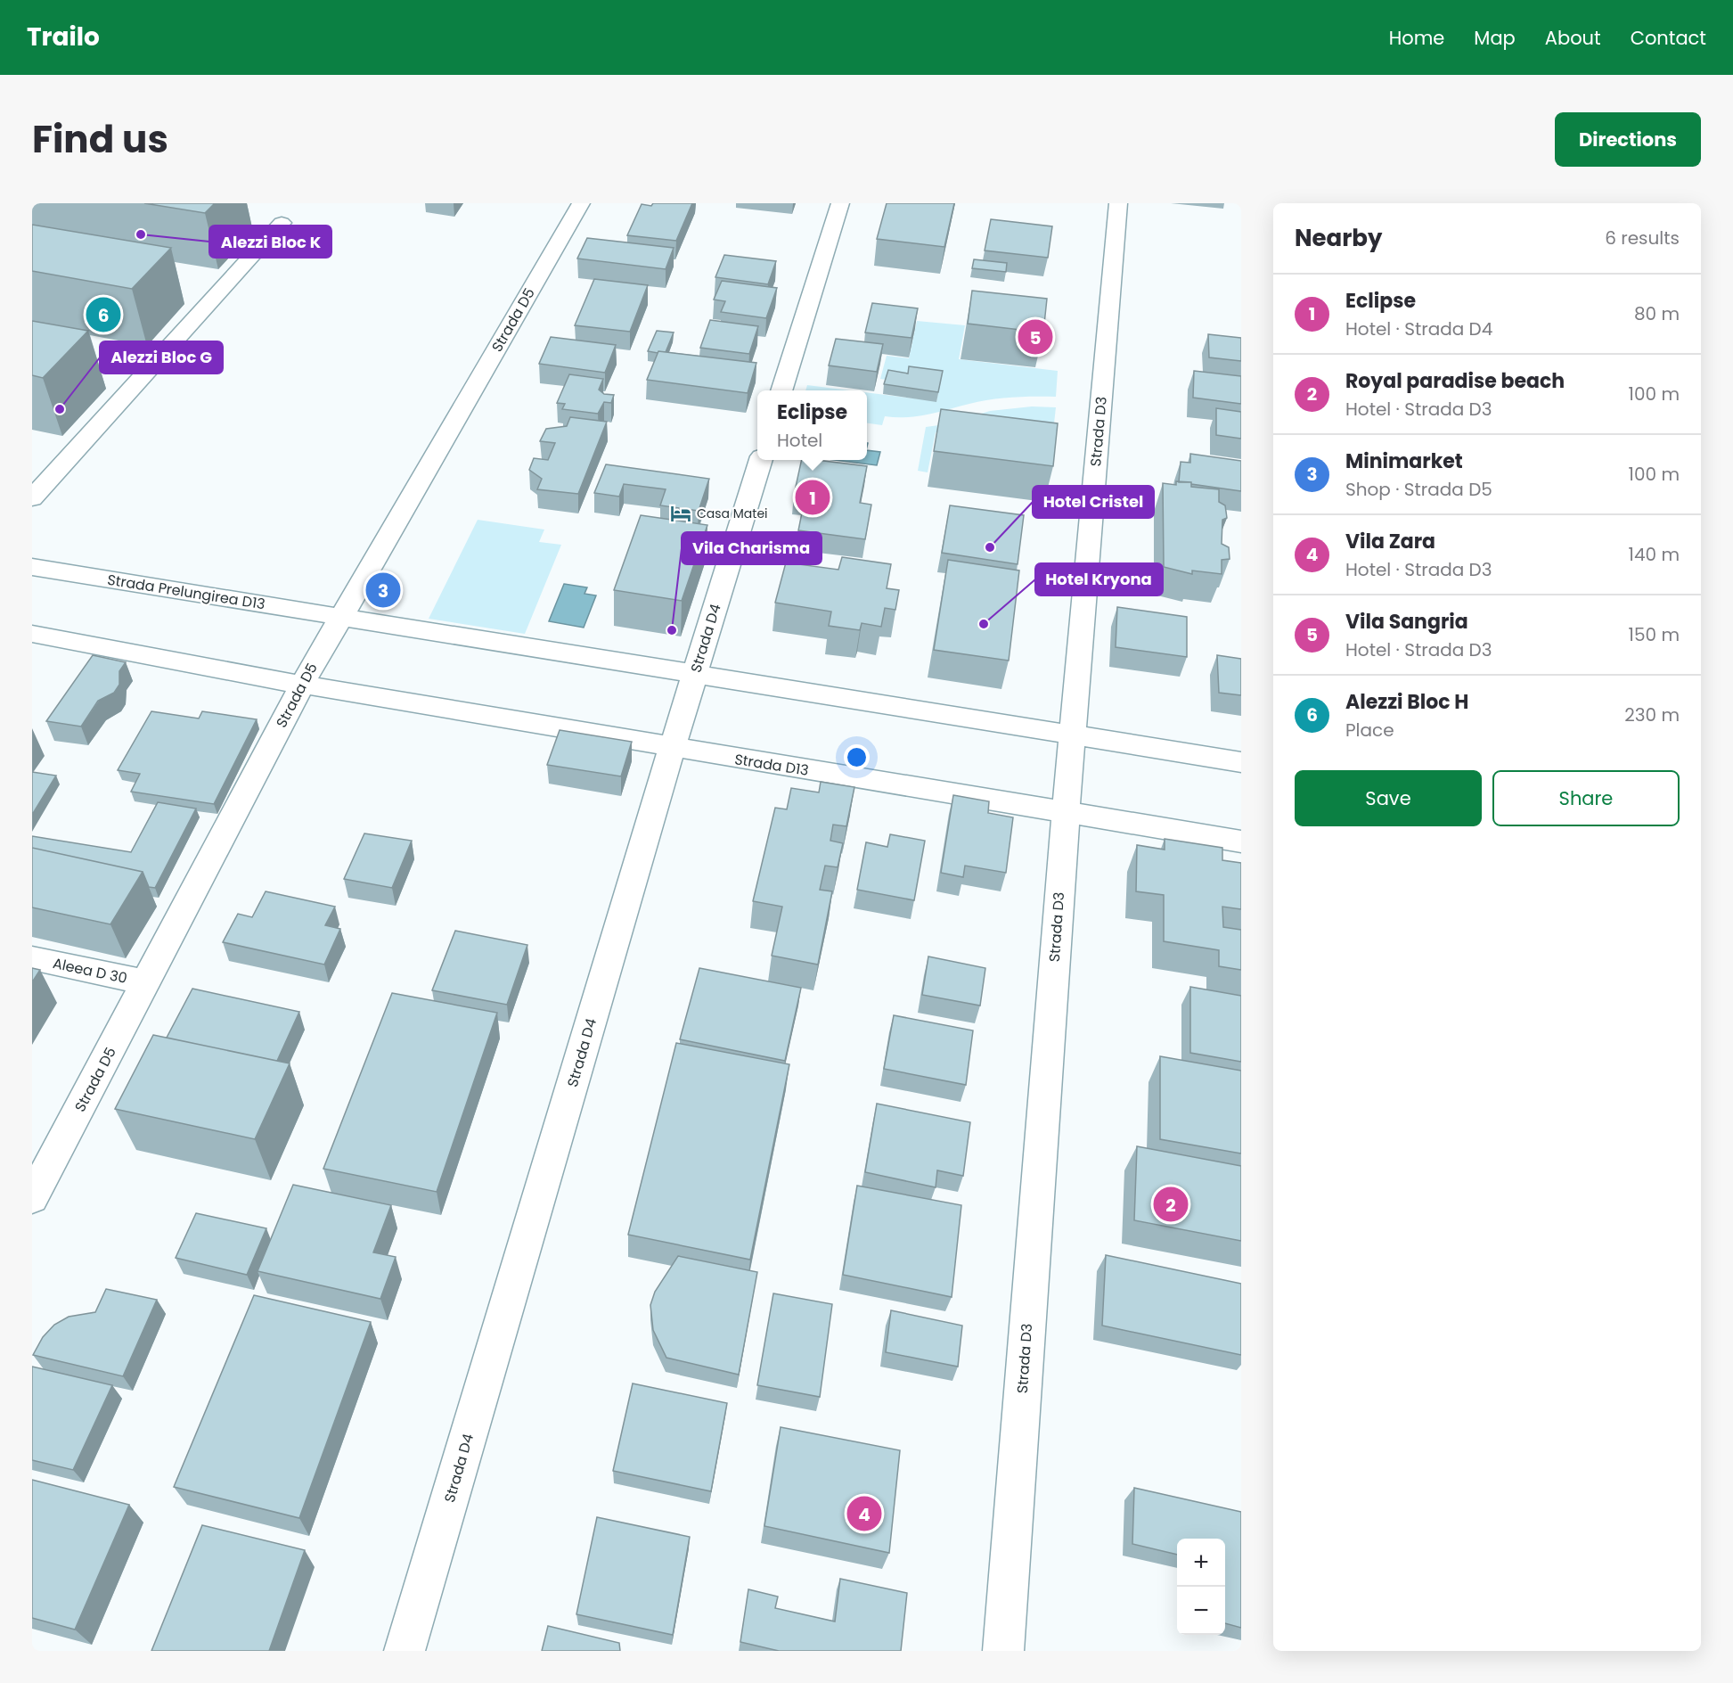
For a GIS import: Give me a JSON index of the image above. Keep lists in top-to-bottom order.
{
  "streets": {
    "street": [
      "Strada D5",
      "Strada D3",
      "Strada Prelungirea D13",
      "Strada D4",
      "Strada D13",
      "Aleea D 30"
    ]
  },
  "crossings": [
    ["Strada D5", "Strada Prelungirea D13"],
    ["Strada D5", "Strada D13"],
    ["Strada D5", "Aleea D 30"],
    ["Strada D3", "Strada D13"],
    ["Strada D4", "Strada D13"]
  ],
  "places": {
    "other": [
      "Alezzi Bloc K",
      "Alezzi Bloc G",
      "Hotel Cristel",
      "Hotel Kryona",
      "Vila Charisma"
    ],
    "hotel": ["Casa Matei"]
  },
  "page": {
    "header": "Trailo",
    "nav": [
      "Home",
      "Map",
      "About",
      "Contact"
    ],
    "title": "Find us",
    "buttons": [
      "Directions",
      ["Save", "Share"]
    ],
    "heading": ["Nearby", "6 results"],
    "list": [
      {
        "mark": "1",
        "name": "Eclipse",
        "note": "Hotel · Strada D4",
        "value": "80 m"
      },
      {
        "mark": "2",
        "name": "Royal paradise beach",
        "note": "Hotel · Strada D3",
        "value": "100 m"
      },
      {
        "mark": "3",
        "name": "Minimarket",
        "note": "Shop · Strada D5",
        "value": "100 m"
      },
      {
        "mark": "4",
        "name": "Vila Zara",
        "note": "Hotel · Strada D3",
        "value": "140 m"
      },
      {
        "mark": "5",
        "name": "Vila Sangria",
        "note": "Hotel · Strada D3",
        "value": "150 m"
      },
      {
        "mark": "6",
        "name": "Alezzi Bloc H",
        "note": "Place",
        "value": "230 m"
      }
    ],
    "pins": [
      "6",
      "5",
      "1",
      "3",
      "2",
      "4"
    ],
    "popup": ["Eclipse", "Hotel"],
    "map_buttons": ["+", "−"]
  }
}
